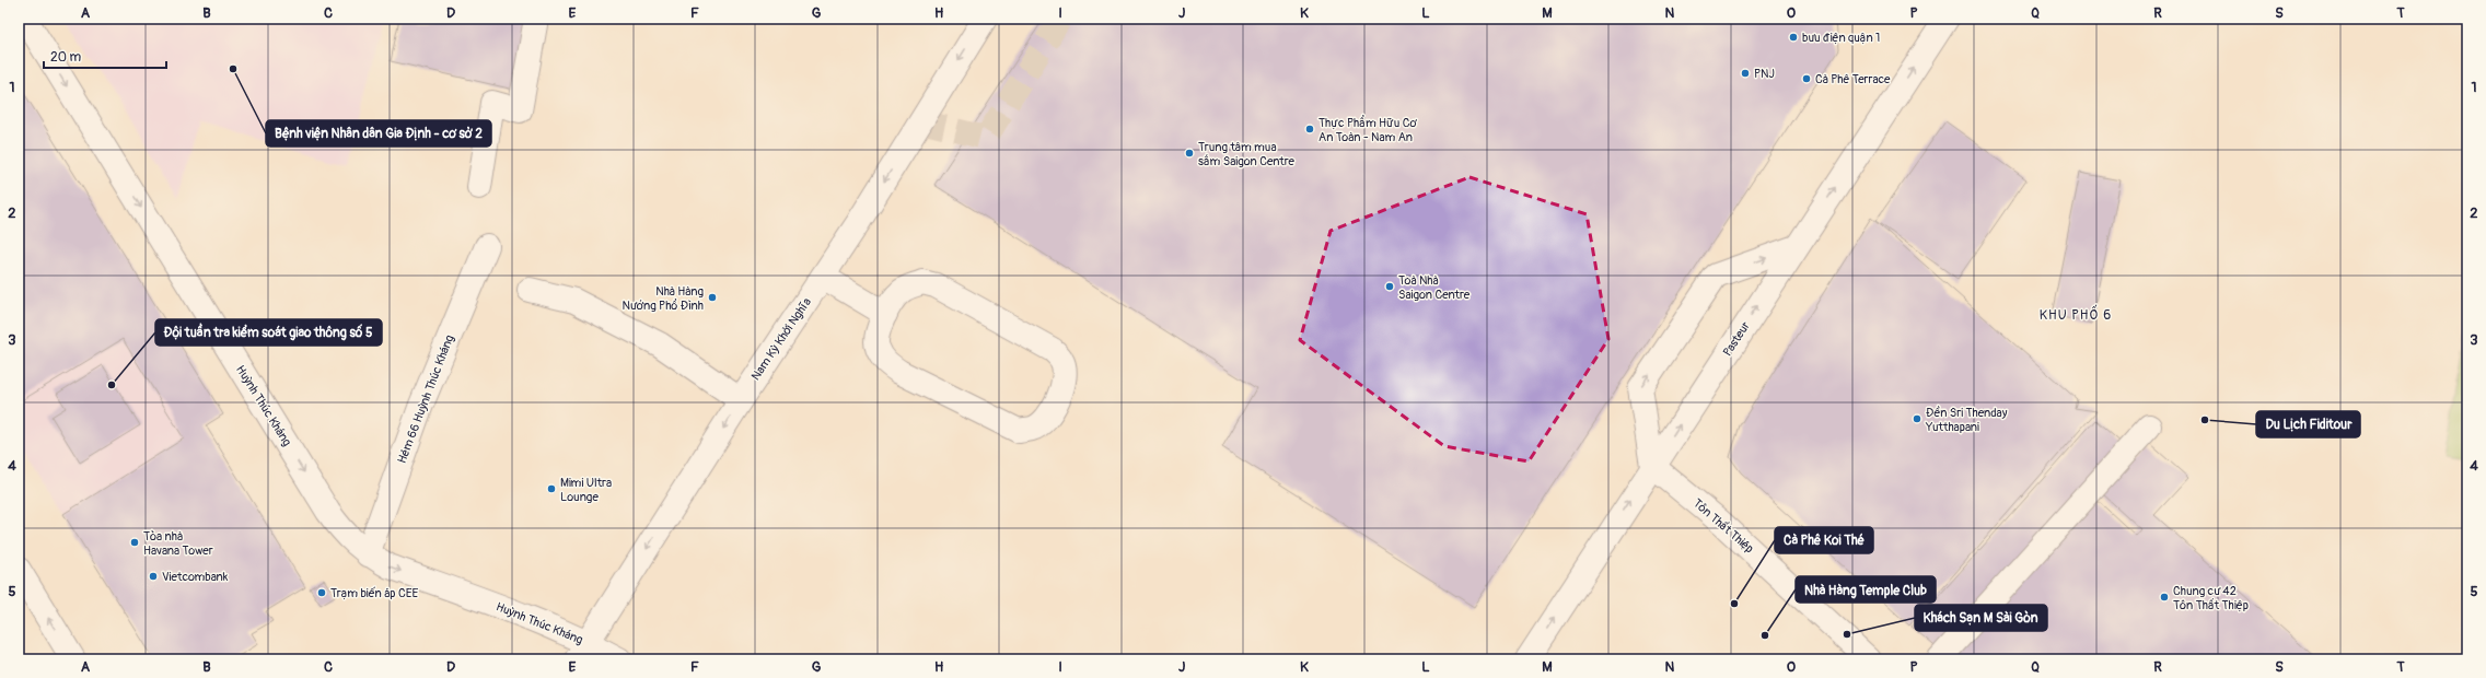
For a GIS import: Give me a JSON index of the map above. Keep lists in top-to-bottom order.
{
  "streets": {
    "main road": [
      "Nam Kỳ Khởi Nghĩa",
      "Pasteur",
      "Hẻm 66 Huỳnh Thúc Kháng",
      "Huỳnh Thúc Kháng",
      "Tôn Thất Thiệp"
    ]
  },
  "crossings": [
    ["Nam Kỳ Khởi Nghĩa", "Huỳnh Thúc Kháng"],
    ["Pasteur", "Tôn Thất Thiệp"],
    ["Hẻm 66 Huỳnh Thúc Kháng", "Huỳnh Thúc Kháng"]
  ],
  "one_way": ["Nam Kỳ Khởi Nghĩa", "Pasteur", "Huỳnh Thúc Kháng"],
  "districts": ["KHU PHỐ 6"],
  "places": [
    "bưu điện quận 1",
    "Bệnh viện Nhân dân Gia Định - cơ sở 2",
    "PNJ",
    "Cà Phê Terrace",
    "Thực Phẩm Hữu Cơ An Toàn - Nam An",
    "Trung tâm mua sắm Saigon Centre",
    "Toà Nhà Saigon Centre",
    "Nhà Hàng Nướng Phổ Đình",
    "Đội tuần tra kiểm soát giao thông số 5",
    "Đền Sri Thenday Yutthapani",
    "Du Lịch Fiditour",
    "Mimi Ultra Lounge",
    "Tòa nhà Havana Tower",
    "Vietcombank",
    "Trạm biến áp CEE",
    "Chung cư 42 Tôn Thất Thiệp",
    "Cà Phê Koi Thé",
    "Khách Sạn M Sài Gòn",
    "Nhà Hàng Temple Club"
  ],
  "scale_bar": "20 m",
  "grid": {
    "columns": [
      "A",
      "B",
      "C",
      "D",
      "E",
      "F",
      "G",
      "H",
      "I",
      "J",
      "K",
      "L",
      "M",
      "N",
      "O",
      "P",
      "Q",
      "R",
      "S",
      "T"
    ],
    "rows": [
      "1",
      "2",
      "3",
      "4",
      "5"
    ]
  }
}
